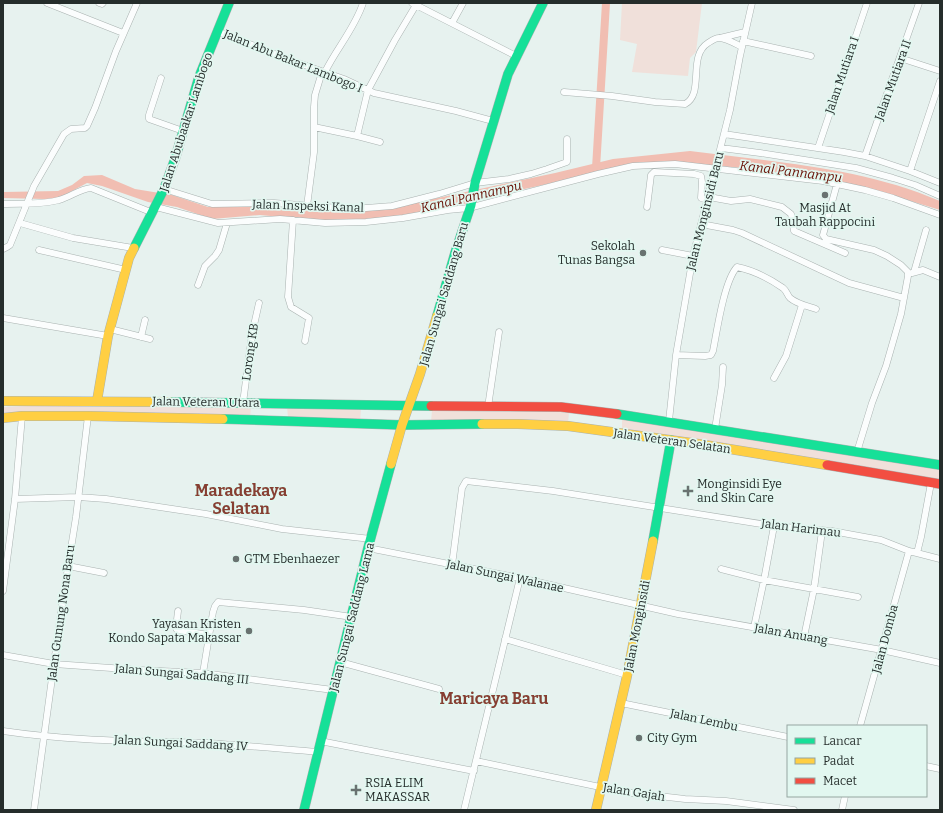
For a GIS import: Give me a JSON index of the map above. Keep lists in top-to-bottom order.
{
  "streets": {
    "main road": [
      "Jalan Abubaakar Lambogo",
      "Jalan Sungai Saddang Baru",
      "Jalan Veteran Utara",
      "Jalan Veteran Selatan",
      "Jalan Sungai Saddang Lama",
      "Jalan Monginsidi"
    ],
    "street": [
      "Jalan Abu Bakar Lambogo I",
      "Jalan Mutiara I",
      "Jalan Mutiara II",
      "Jalan Inspeksi Kanal",
      "Jalan Monginsidi Baru",
      "Lorong KB",
      "Jalan Harimau",
      "Jalan Sungai Walanae",
      "Jalan Gunung Nona Baru",
      "Jalan Anuang",
      "Jalan Domba",
      "Jalan Sungai Saddang III",
      "Jalan Lembu",
      "Jalan Sungai Saddang IV",
      "Jalan Gajah"
    ]
  },
  "crossings": [
    ["Jalan Abu Bakar Lambogo I", "Jalan Abubaakar Lambogo"],
    ["Jalan Abu Bakar Lambogo I", "Jalan Sungai Saddang Baru"],
    ["Jalan Abubaakar Lambogo", "Jalan Inspeksi Kanal"],
    ["Jalan Abubaakar Lambogo", "Jalan Veteran Utara"],
    ["Jalan Inspeksi Kanal", "Jalan Sungai Saddang Baru"],
    ["Jalan Monginsidi Baru", "Jalan Veteran Selatan"],
    ["Jalan Sungai Saddang Baru", "Jalan Veteran Utara"],
    ["Jalan Sungai Saddang Baru", "Jalan Veteran Selatan"],
    ["Jalan Sungai Saddang Baru", "Jalan Sungai Saddang Lama"],
    ["Lorong KB", "Jalan Veteran Utara"],
    ["Jalan Veteran Utara", "Jalan Veteran Selatan"],
    ["Jalan Veteran Utara", "Jalan Gunung Nona Baru"],
    ["Jalan Veteran Utara", "Jalan Sungai Saddang Lama"],
    ["Jalan Veteran Selatan", "Jalan Sungai Saddang Lama"],
    ["Jalan Veteran Selatan", "Jalan Monginsidi"],
    ["Jalan Harimau", "Jalan Sungai Walanae"],
    ["Jalan Harimau", "Jalan Monginsidi"],
    ["Jalan Harimau", "Jalan Domba"],
    ["Jalan Sungai Walanae", "Jalan Sungai Saddang Lama"],
    ["Jalan Sungai Walanae", "Jalan Monginsidi"],
    ["Jalan Sungai Walanae", "Jalan Anuang"],
    ["Jalan Gunung Nona Baru", "Jalan Sungai Saddang III"],
    ["Jalan Gunung Nona Baru", "Jalan Sungai Saddang IV"],
    ["Jalan Sungai Saddang Lama", "Jalan Sungai Saddang III"],
    ["Jalan Sungai Saddang Lama", "Jalan Sungai Saddang IV"],
    ["Jalan Monginsidi", "Jalan Anuang"],
    ["Jalan Monginsidi", "Jalan Lembu"],
    ["Jalan Monginsidi", "Jalan Gajah"],
    ["Jalan Anuang", "Jalan Domba"]
  ],
  "districts": ["Maradekaya Selatan", "Maricaya Baru"],
  "water": ["Kanal Pannampu"],
  "places": {
    "other": [
      "Masjid At Taubah Rappocini",
      "Sekolah Tunas Bangsa",
      "GTM Ebenhaezer",
      "Yayasan Kristen Kondo Sapata Makassar",
      "City Gym"
    ],
    "health": ["Monginsidi Eye and Skin Care", "RSIA ELIM MAKASSAR"]
  },
  "legend": ["Lancar", "Padat", "Macet"]
}
